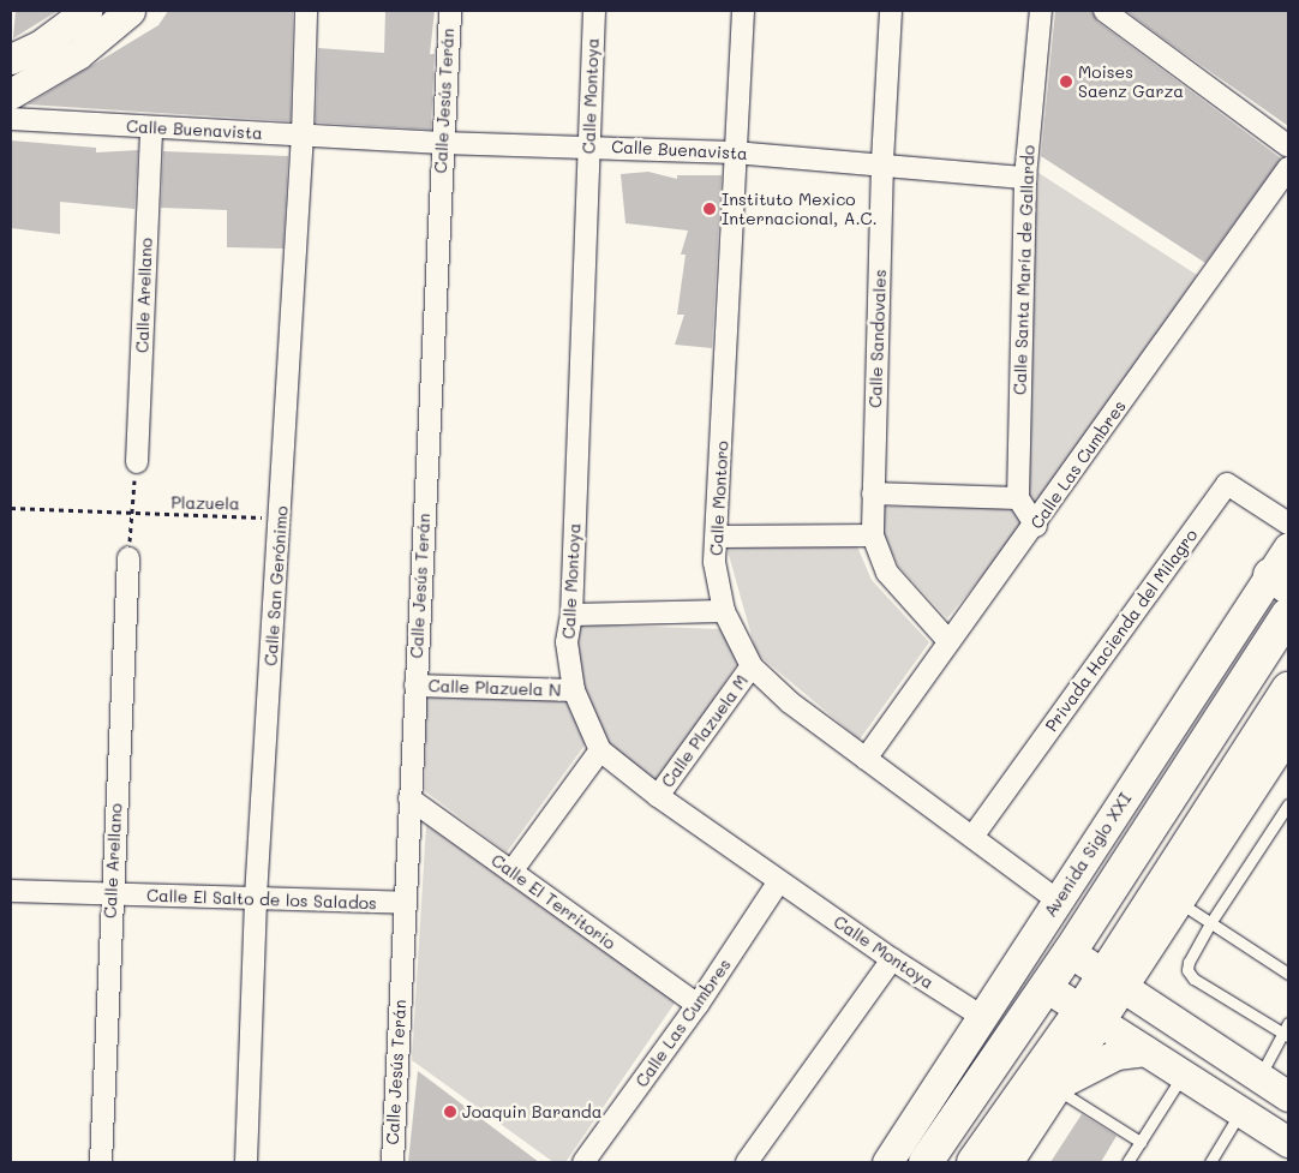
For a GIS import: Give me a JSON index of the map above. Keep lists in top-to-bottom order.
{
  "streets": {
    "street": [
      "Calle Montoya",
      "Calle Jesús Terán",
      "Calle Buenavista",
      "Calle Santa María de Gallardo",
      "Calle Arellano",
      "Calle Sandovales",
      "Calle Las Cumbres",
      "Calle Montoro",
      "Calle San Gerónimo",
      "Privada Hacienda del Milagro",
      "Calle Plazuela N",
      "Calle Plazuela M",
      "Avenida Siglo XXI",
      "Calle El Salto de los Salados",
      "Calle El Territorio"
    ],
    "path": ["Plazuela"]
  },
  "crossings": [
    ["Calle Montoya", "Calle Buenavista"],
    ["Calle Montoya", "Calle Las Cumbres"],
    ["Calle Montoya", "Calle Plazuela N"],
    ["Calle Montoya", "Calle Plazuela M"],
    ["Calle Montoya", "Avenida Siglo XXI"],
    ["Calle Jesús Terán", "Calle Buenavista"],
    ["Calle Jesús Terán", "Calle Plazuela N"],
    ["Calle Jesús Terán", "Calle El Salto de los Salados"],
    ["Calle Jesús Terán", "Calle El Territorio"],
    ["Calle Buenavista", "Calle Santa María de Gallardo"],
    ["Calle Buenavista", "Calle Arellano"],
    ["Calle Buenavista", "Calle Sandovales"],
    ["Calle Buenavista", "Calle Montoro"],
    ["Calle Buenavista", "Calle San Gerónimo"],
    ["Calle Arellano", "Calle El Salto de los Salados"],
    ["Calle Sandovales", "Calle Las Cumbres"],
    ["Calle Las Cumbres", "Calle Montoro"],
    ["Calle Las Cumbres", "Calle El Territorio"],
    ["Calle Montoro", "Privada Hacienda del Milagro"],
    ["Calle Montoro", "Calle Plazuela M"],
    ["Calle Montoro", "Avenida Siglo XXI"],
    ["Plazuela", "Calle San Gerónimo"],
    ["Calle San Gerónimo", "Calle El Salto de los Salados"]
  ],
  "places": ["Moises Saenz Garza", "Instituto Mexico Internacional, A.C.", "Joaquin Baranda"]
}
